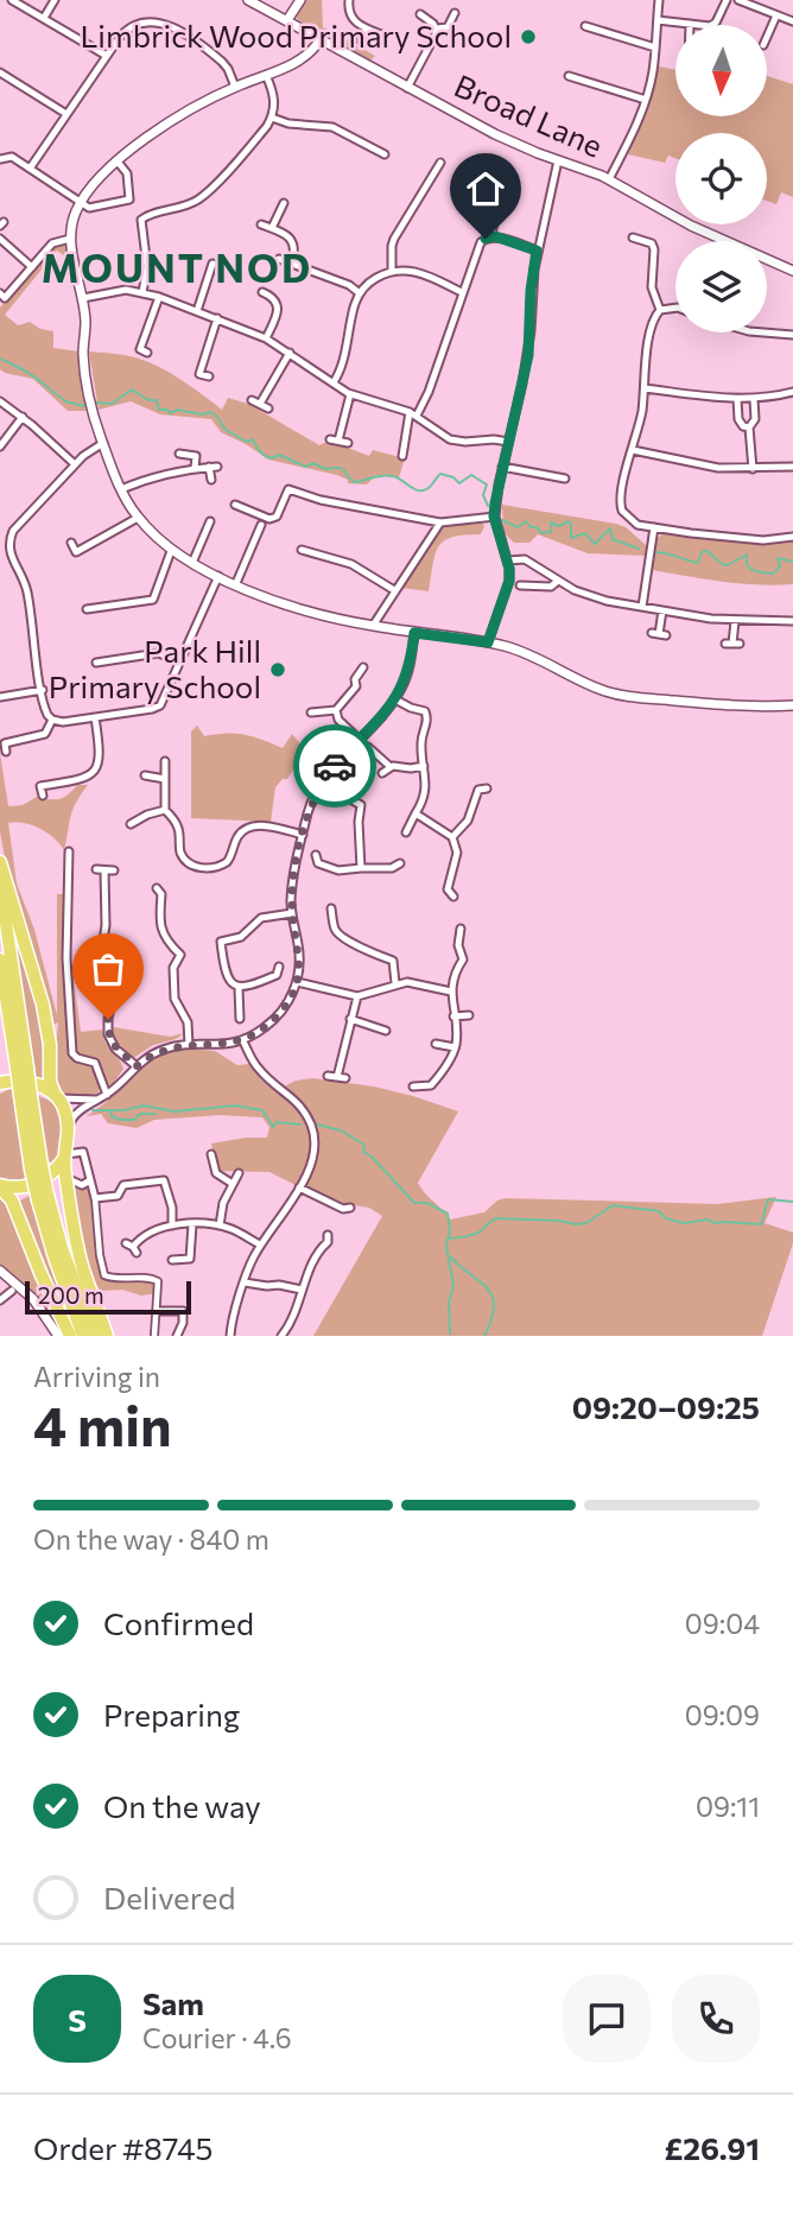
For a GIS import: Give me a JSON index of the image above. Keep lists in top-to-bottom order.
{
  "streets": {
    "street": ["Broad Lane"]
  },
  "districts": ["MOUNT NOD"],
  "places": ["Limbrick Wood Primary School", "Park Hill Primary School"],
  "scale_bar": "200 m",
  "north": "bottom",
  "page": {
    "scale": "200 m",
    "heading": ["4 min", "Arriving in", "09:20–09:25"],
    "panel": [
      "Sam",
      "Courier · 4.6",
      "Order #8745",
      "£26.91"
    ],
    "bar": "On the way · 840 m",
    "list": [
      ["Confirmed", "09:04"],
      ["Preparing", "09:09"],
      ["On the way", "09:11"],
      "Delivered"
    ],
    "round": "S"
  }
}
